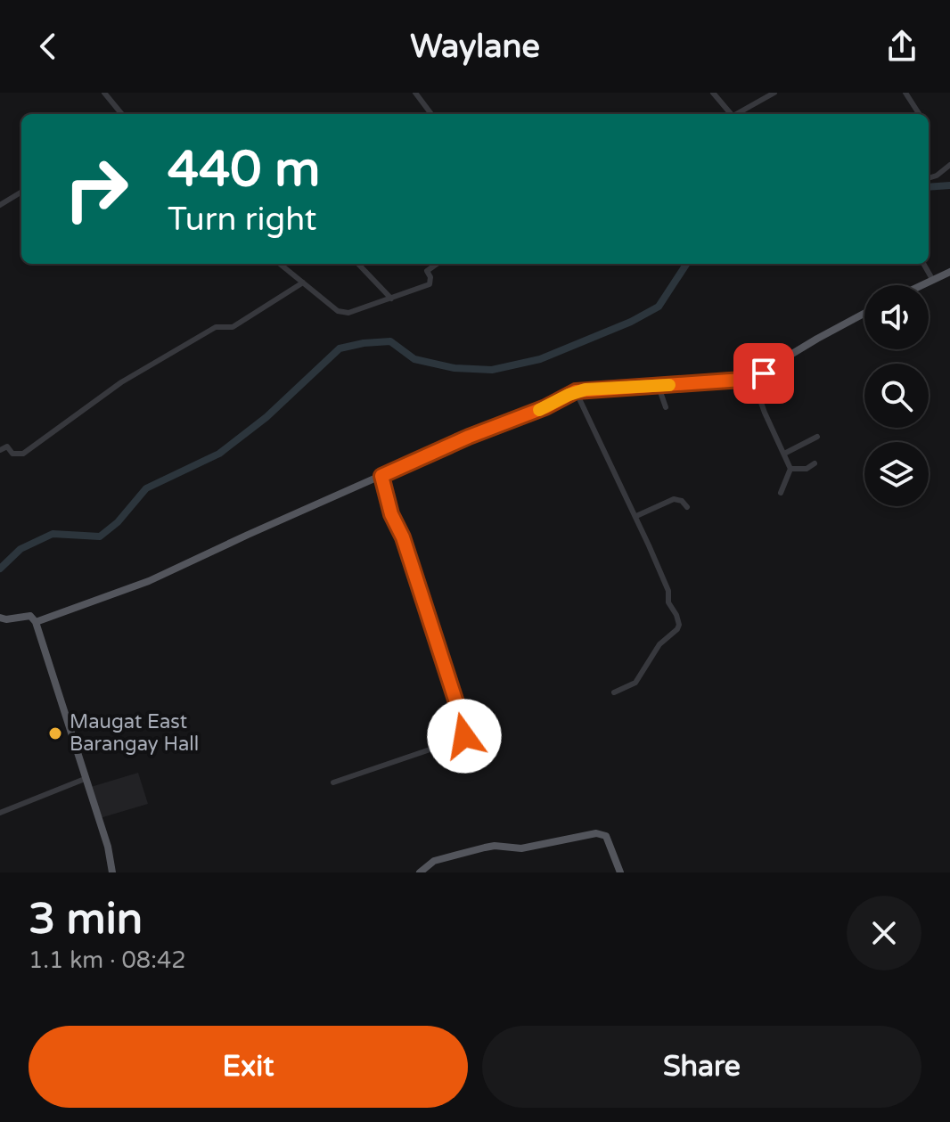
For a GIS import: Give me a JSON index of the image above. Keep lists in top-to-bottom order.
{
  "places": ["Maugat East Barangay Hall"],
  "page": {
    "header": "Waylane",
    "turn": ["440 m", "Turn right"],
    "heading": ["3 min", "1.1 km · 08:42"],
    "buttons": ["Exit", "Share"]
  }
}
